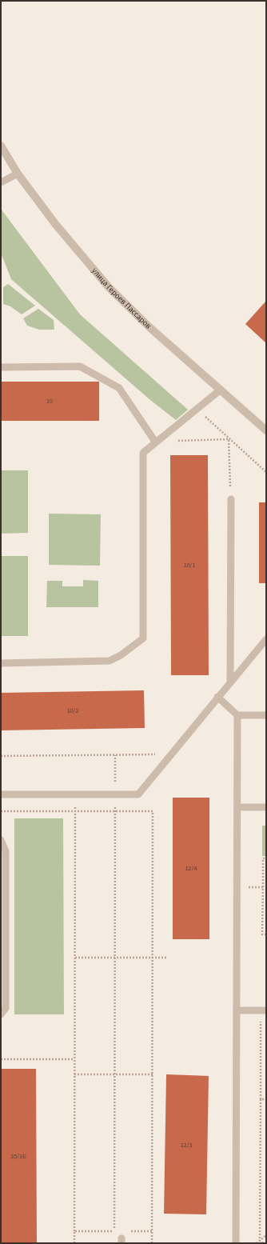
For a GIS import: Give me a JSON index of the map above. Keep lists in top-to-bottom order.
{
  "streets": {
    "street": ["улица Героев Пассаров"]
  },
  "house_numbers": [
    "10",
    "10/1",
    "10/2",
    "12/4",
    "12/3",
    "35/1Б"
  ]
}
